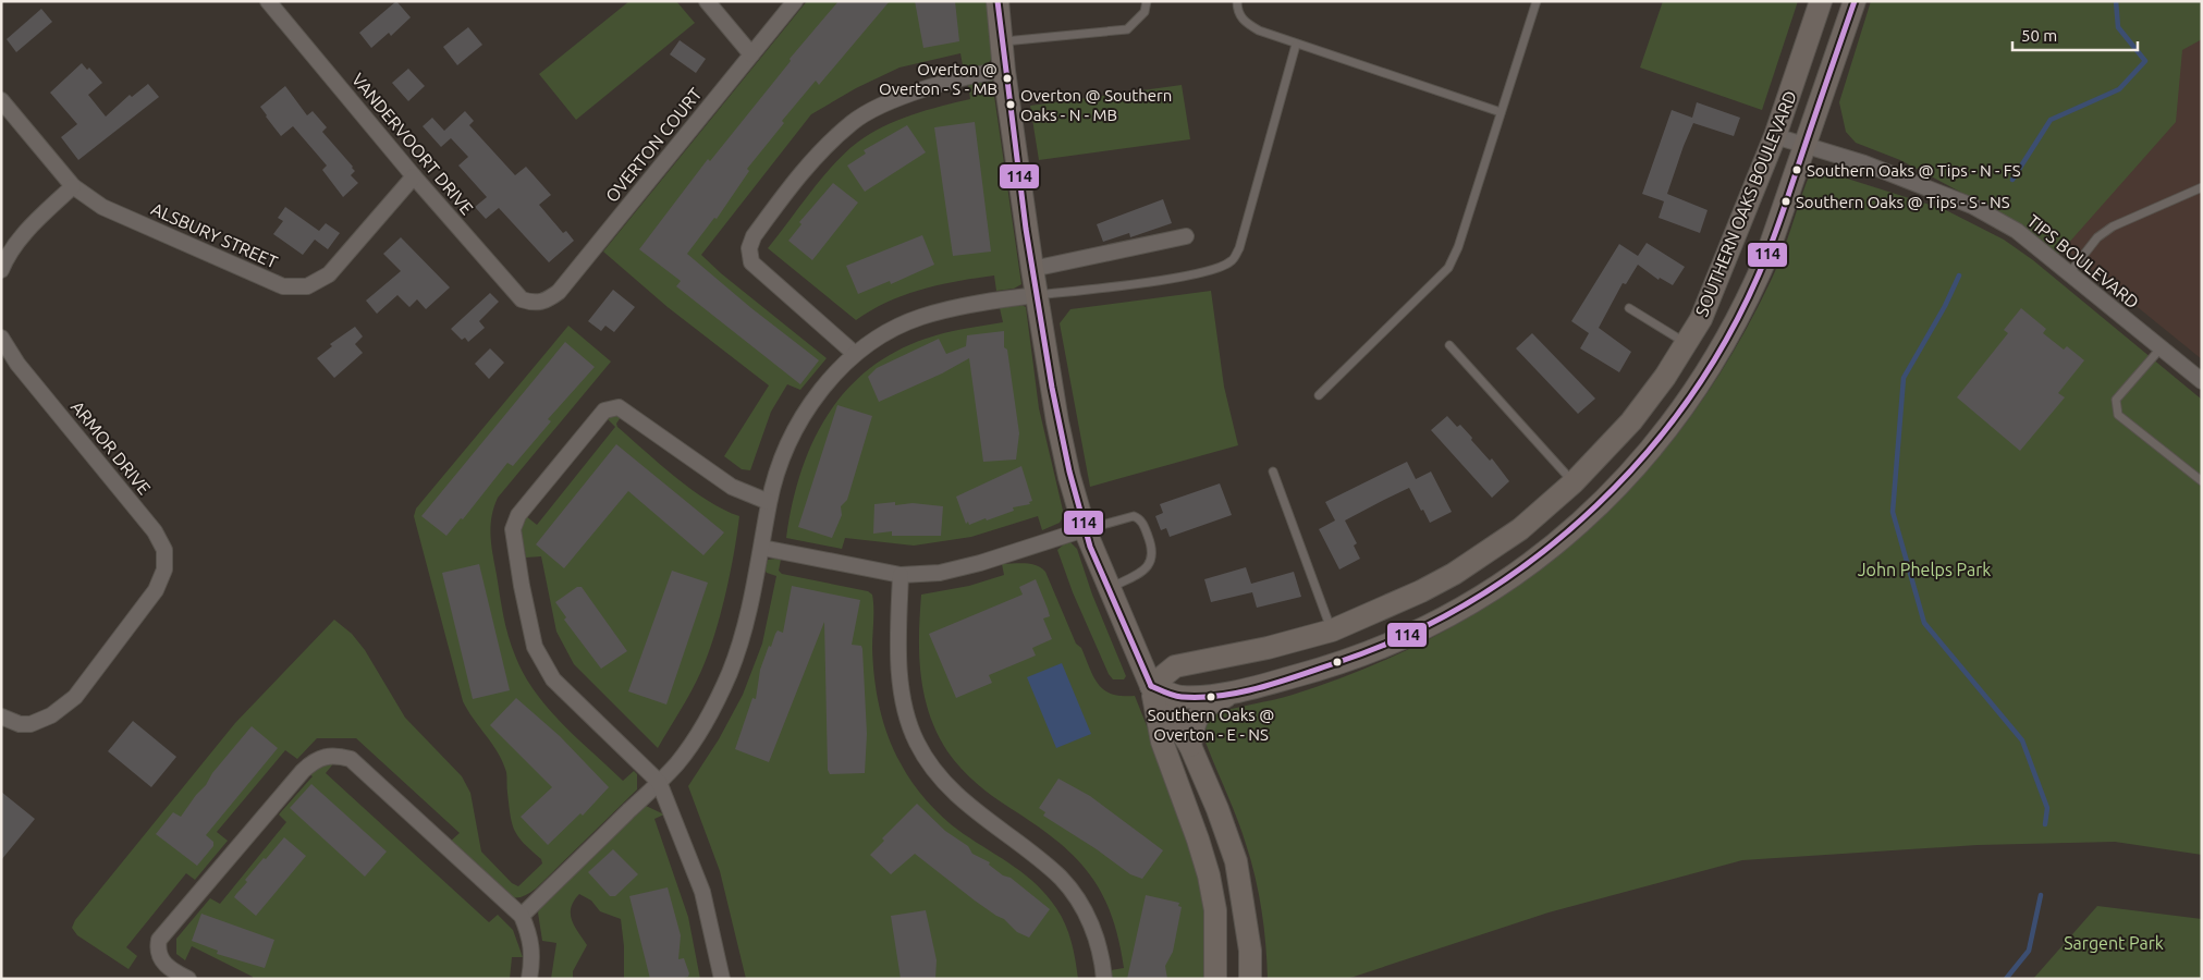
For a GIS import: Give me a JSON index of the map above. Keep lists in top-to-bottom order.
{
  "streets": {
    "street": [
      "VANDERVOORT DRIVE",
      "OVERTON COURT",
      "SOUTHERN OAKS BOULEVARD",
      "ALSBURY STREET",
      "TIPS BOULEVARD",
      "ARMOR DRIVE"
    ]
  },
  "crossings": [
    ["VANDERVOORT DRIVE", "OVERTON COURT"],
    ["VANDERVOORT DRIVE", "ALSBURY STREET"],
    ["SOUTHERN OAKS BOULEVARD", "TIPS BOULEVARD"]
  ],
  "parks": ["John Phelps Park", "Sargent Park"],
  "places": [
    "Overton @ Overton - S - MB",
    "Overton @ Southern Oaks - N - MB",
    "Southern Oaks @ Tips - N - FS",
    "Southern Oaks @ Tips - S - NS",
    "Southern Oaks @ Overton - E - NS"
  ],
  "lines": ["transit line 114"],
  "scale_bar": "50 m"
}
